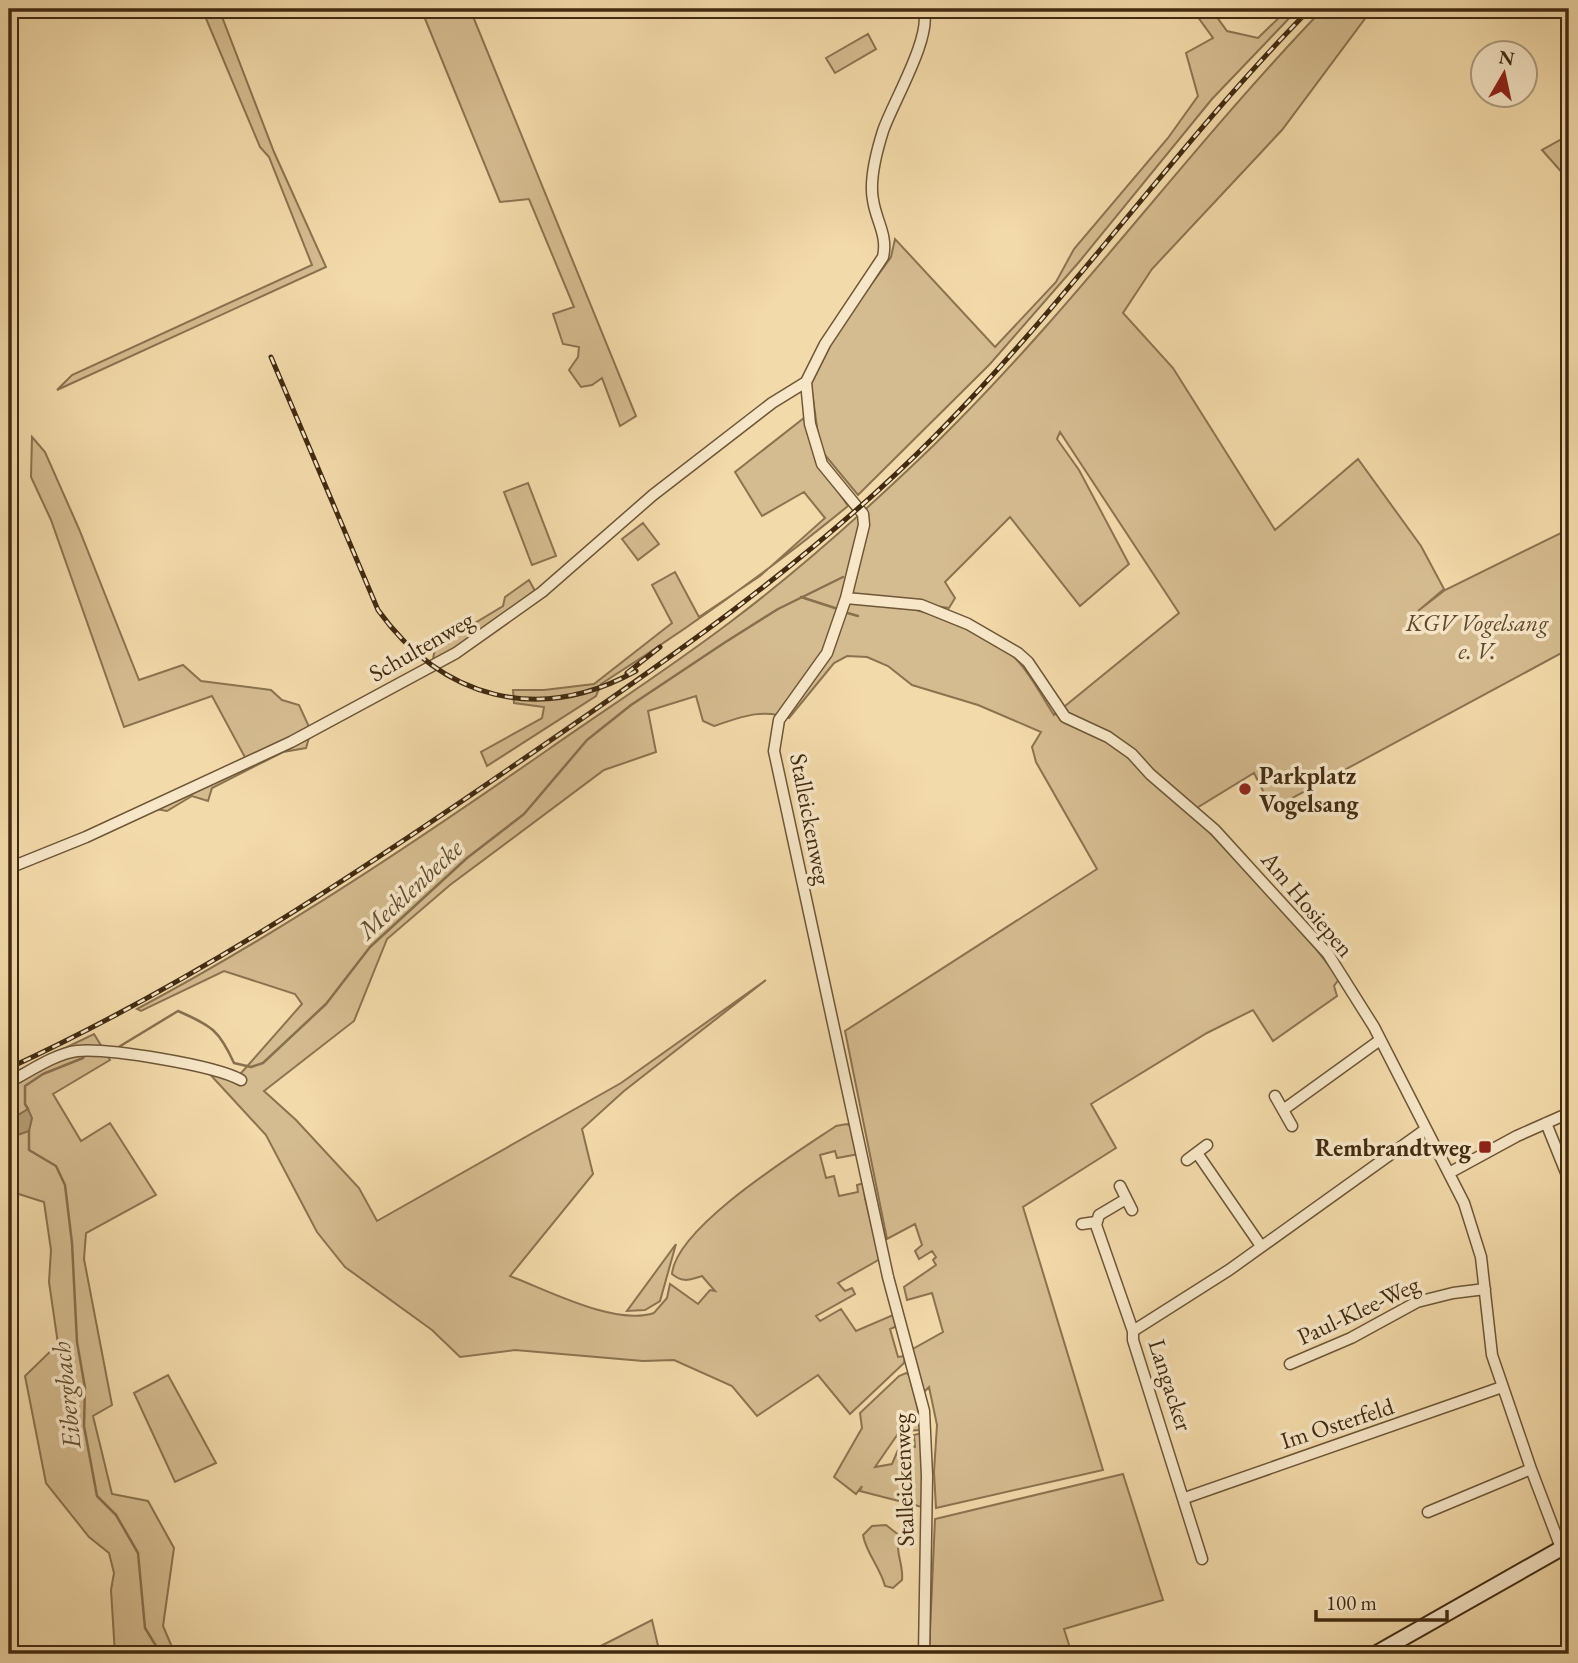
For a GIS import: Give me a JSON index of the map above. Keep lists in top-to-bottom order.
{
  "streets": {
    "street": [
      "Schultenweg",
      "Stalleickenweg",
      "Am Hosiepen",
      "Paul-Klee-Weg",
      "Langacker",
      "Im Osterfeld"
    ]
  },
  "crossings": [
    ["Schultenweg", "Stalleickenweg"],
    ["Stalleickenweg", "Am Hosiepen"],
    ["Am Hosiepen", "Paul-Klee-Weg"],
    ["Am Hosiepen", "Langacker"],
    ["Am Hosiepen", "Im Osterfeld"],
    ["Langacker", "Im Osterfeld"]
  ],
  "water": ["Mecklenbecke", "Eibergbach"],
  "parks": ["KGV Vogelsang e. V."],
  "places": {
    "other": ["Parkplatz Vogelsang"],
    "transit": ["Rembrandtweg"]
  },
  "scale_bar": "100 m",
  "north": "top"
}
